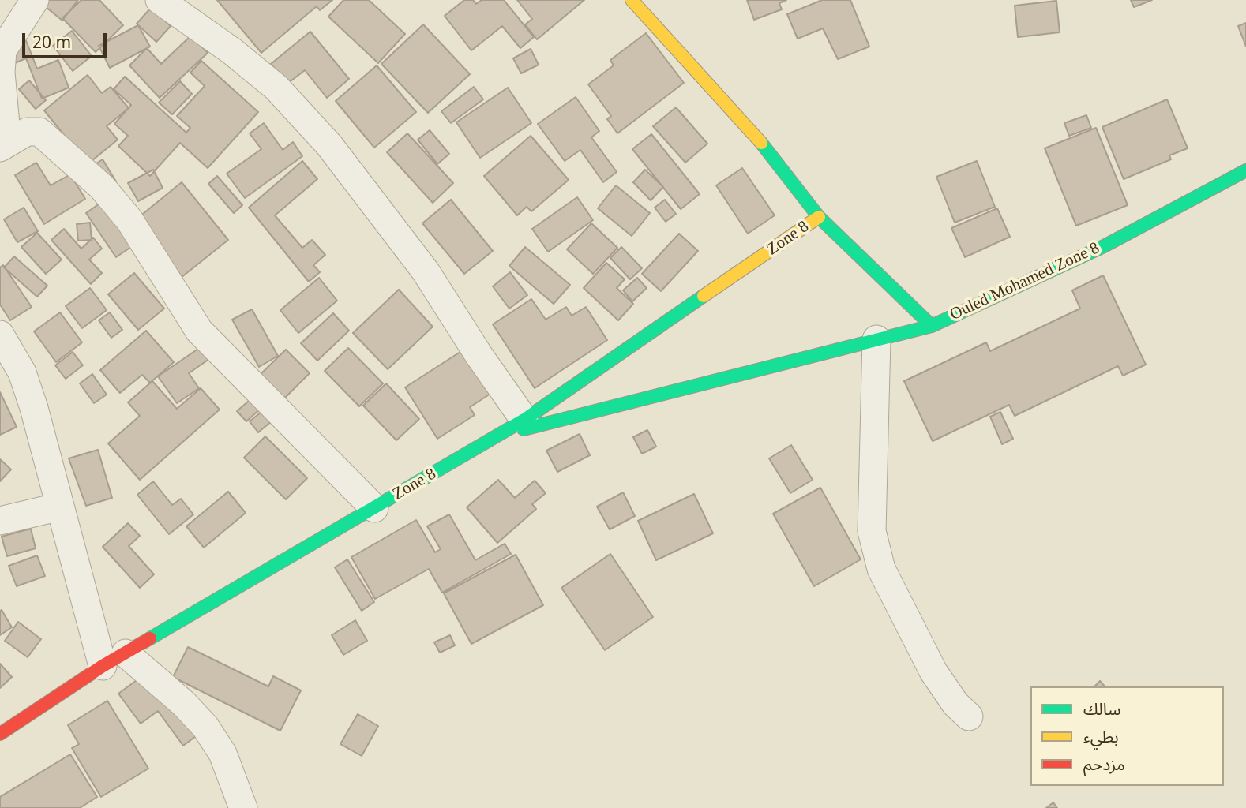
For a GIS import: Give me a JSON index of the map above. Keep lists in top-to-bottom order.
{
  "streets": {
    "main road": ["Zone 8", "Ouled Mohamed Zone 8"]
  },
  "crossings": [
    ["Zone 8", "Ouled Mohamed Zone 8"]
  ],
  "legend": ["سالك", "بطيء", "مزدحم"],
  "scale_bar": "20 m"
}
